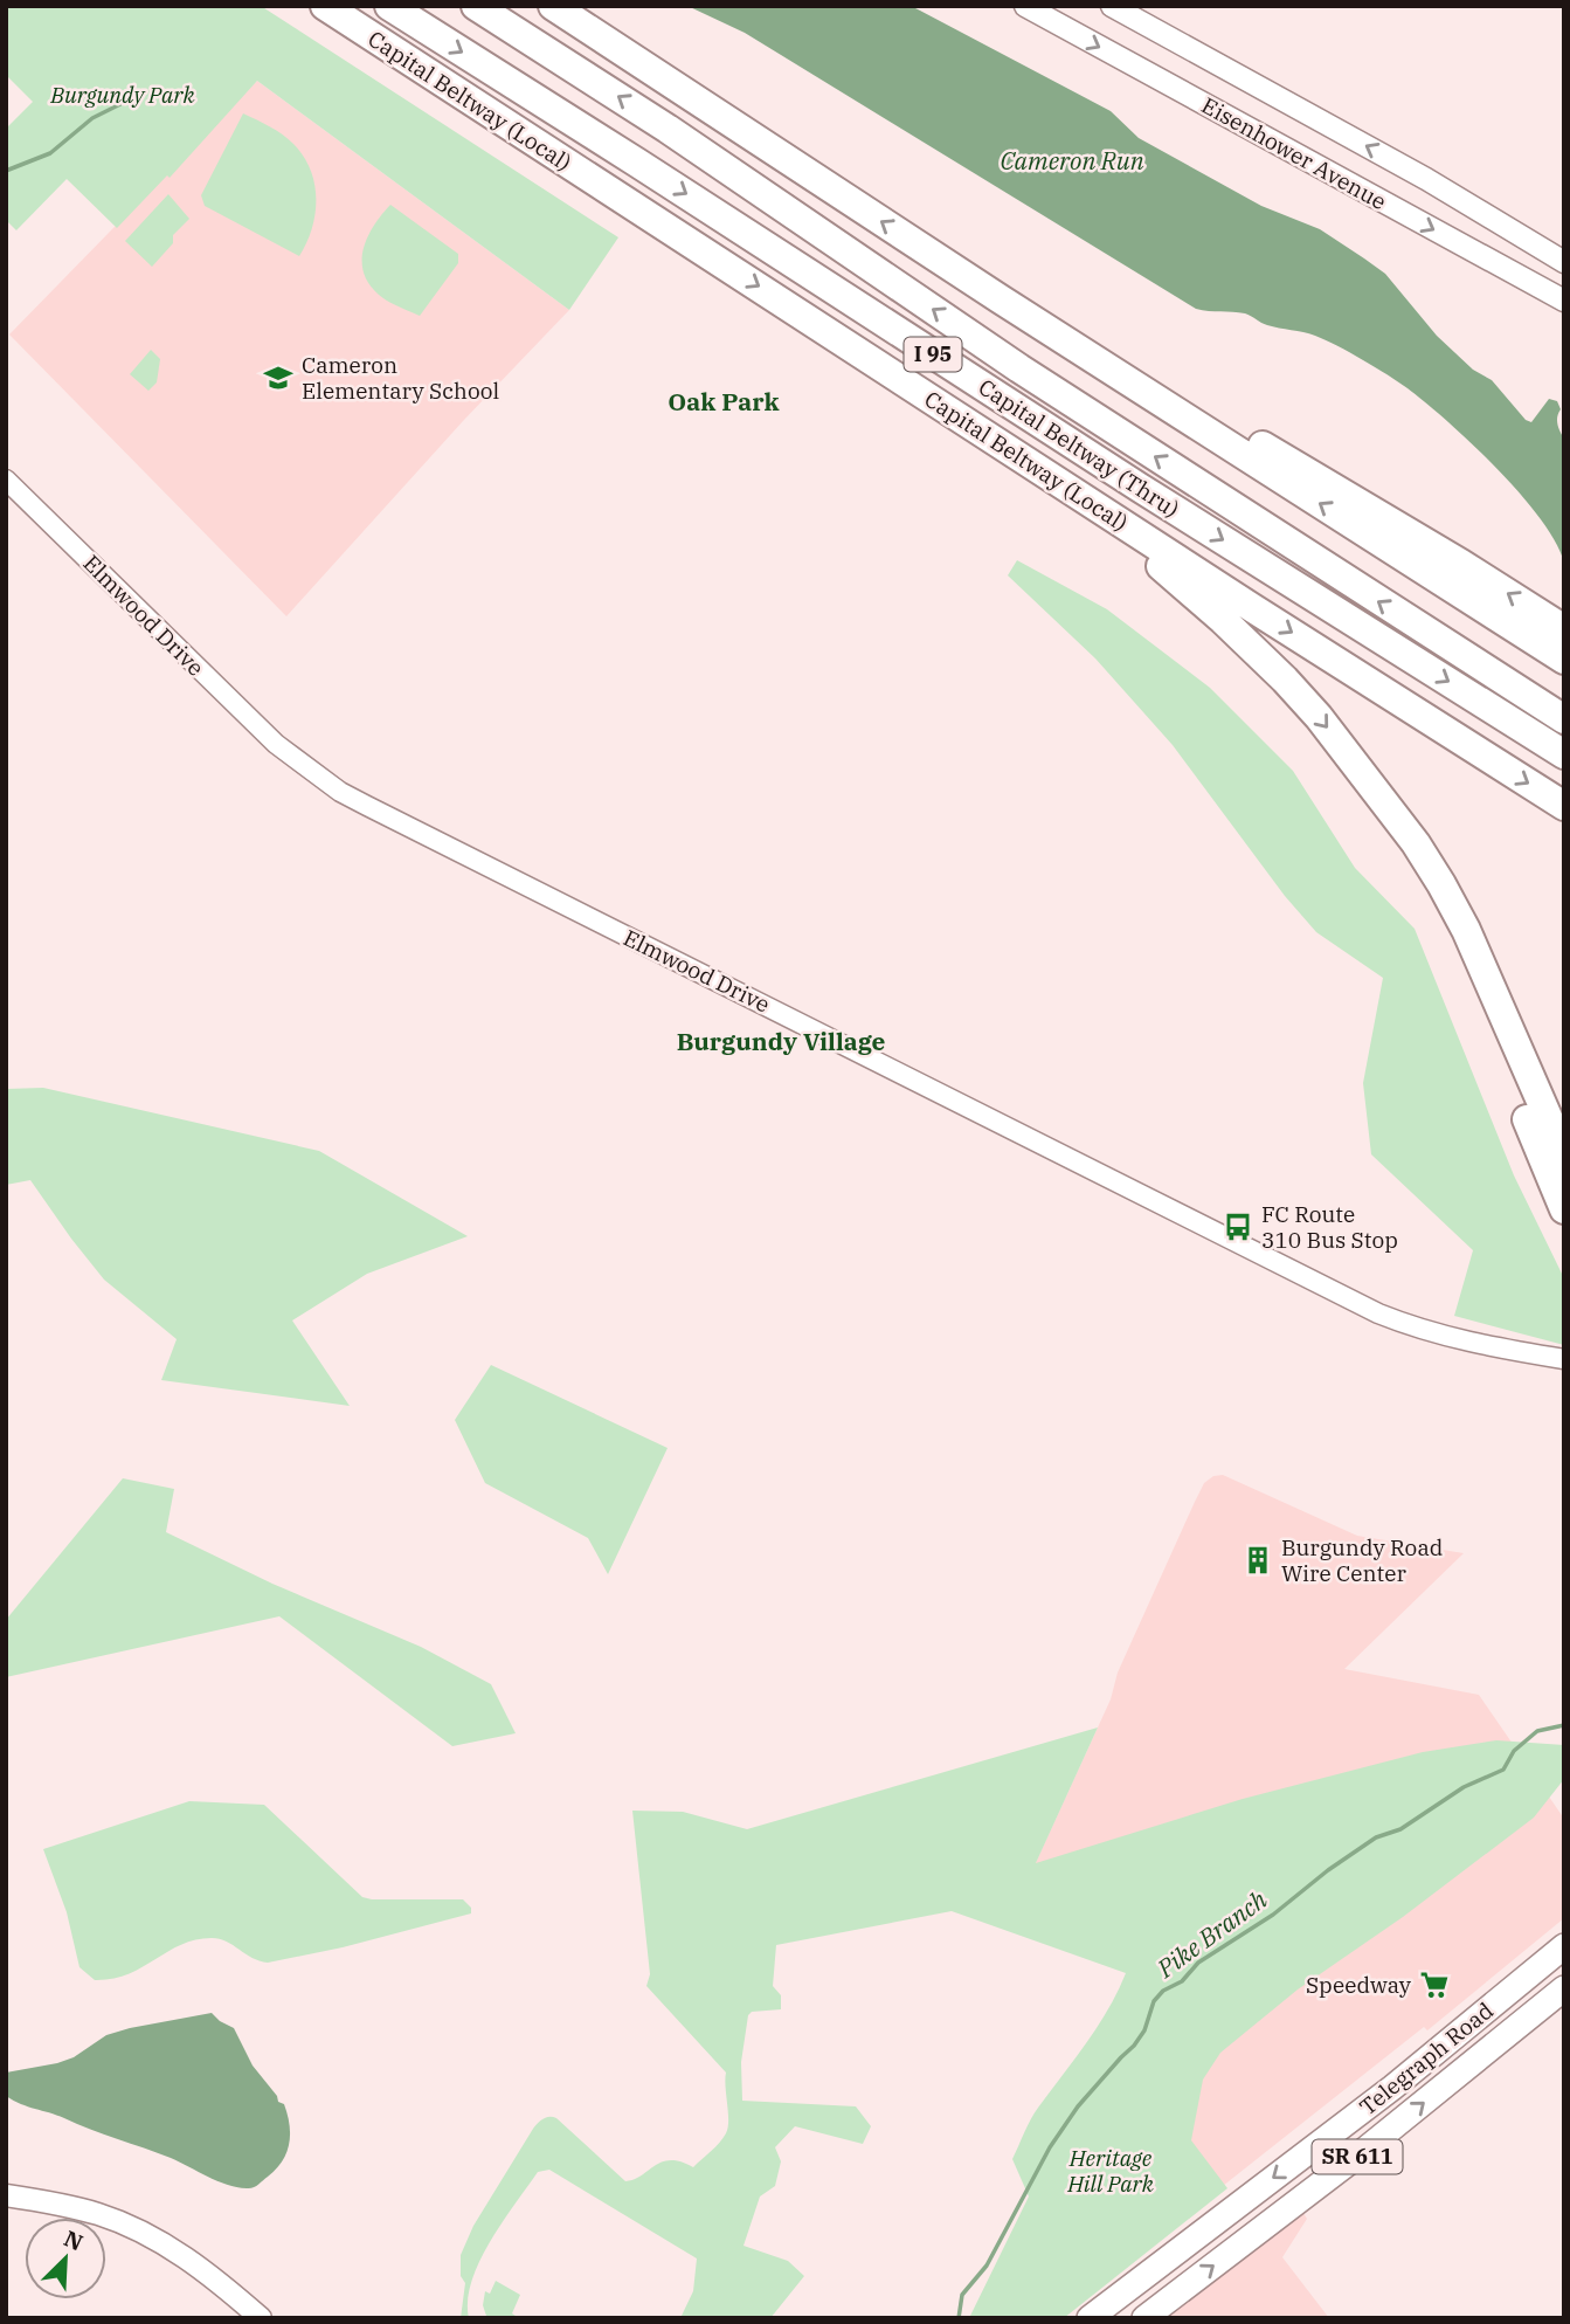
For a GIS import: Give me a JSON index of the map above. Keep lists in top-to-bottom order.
{
  "streets": {
    "highway": ["Capital Beltway (Local)", "I 95", "Capital Beltway (Thru)"],
    "main road": ["Eisenhower Avenue", "Telegraph Road", "SR 611"],
    "street": ["Elmwood Drive"]
  },
  "districts": ["Oak Park", "Burgundy Village"],
  "water": ["Cameron Run", "Pike Branch"],
  "parks": ["Burgundy Park", "Heritage Hill Park"],
  "places": {
    "school or university": ["Cameron Elementary School"],
    "bus stop": ["FC Route 310 Bus Stop"],
    "building": ["Burgundy Road Wire Center"],
    "supermarket": ["Speedway"]
  },
  "north": "top right"
}
